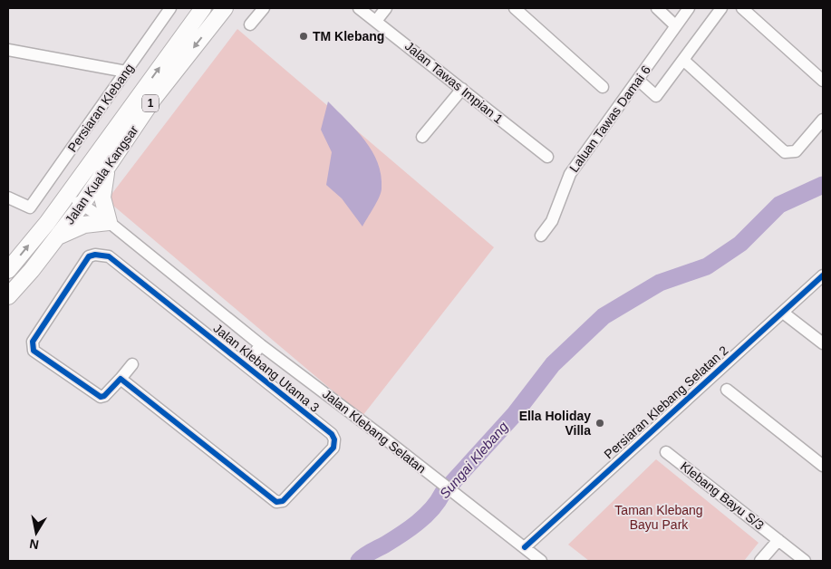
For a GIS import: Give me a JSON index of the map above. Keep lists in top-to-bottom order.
{
  "streets": {
    "highway": ["1", "Jalan Kuala Kangsar"],
    "street": [
      "Jalan Tawas Impian 1",
      "Persiaran Klebang",
      "Laluan Tawas Damai 6",
      "Jalan Klebang Utama 3",
      "Persiaran Klebang Selatan 2",
      "Jalan Klebang Selatan",
      "Klebang Bayu S/3"
    ]
  },
  "crossings": [
    ["Jalan Kuala Kangsar", "Jalan Klebang Selatan"],
    ["Persiaran Klebang Selatan 2", "Jalan Klebang Selatan"]
  ],
  "water": ["Sungai Klebang"],
  "parks": ["Taman Klebang Bayu Park"],
  "places": ["TM Klebang", "Ella Holiday Villa"],
  "north": "bottom"
}
